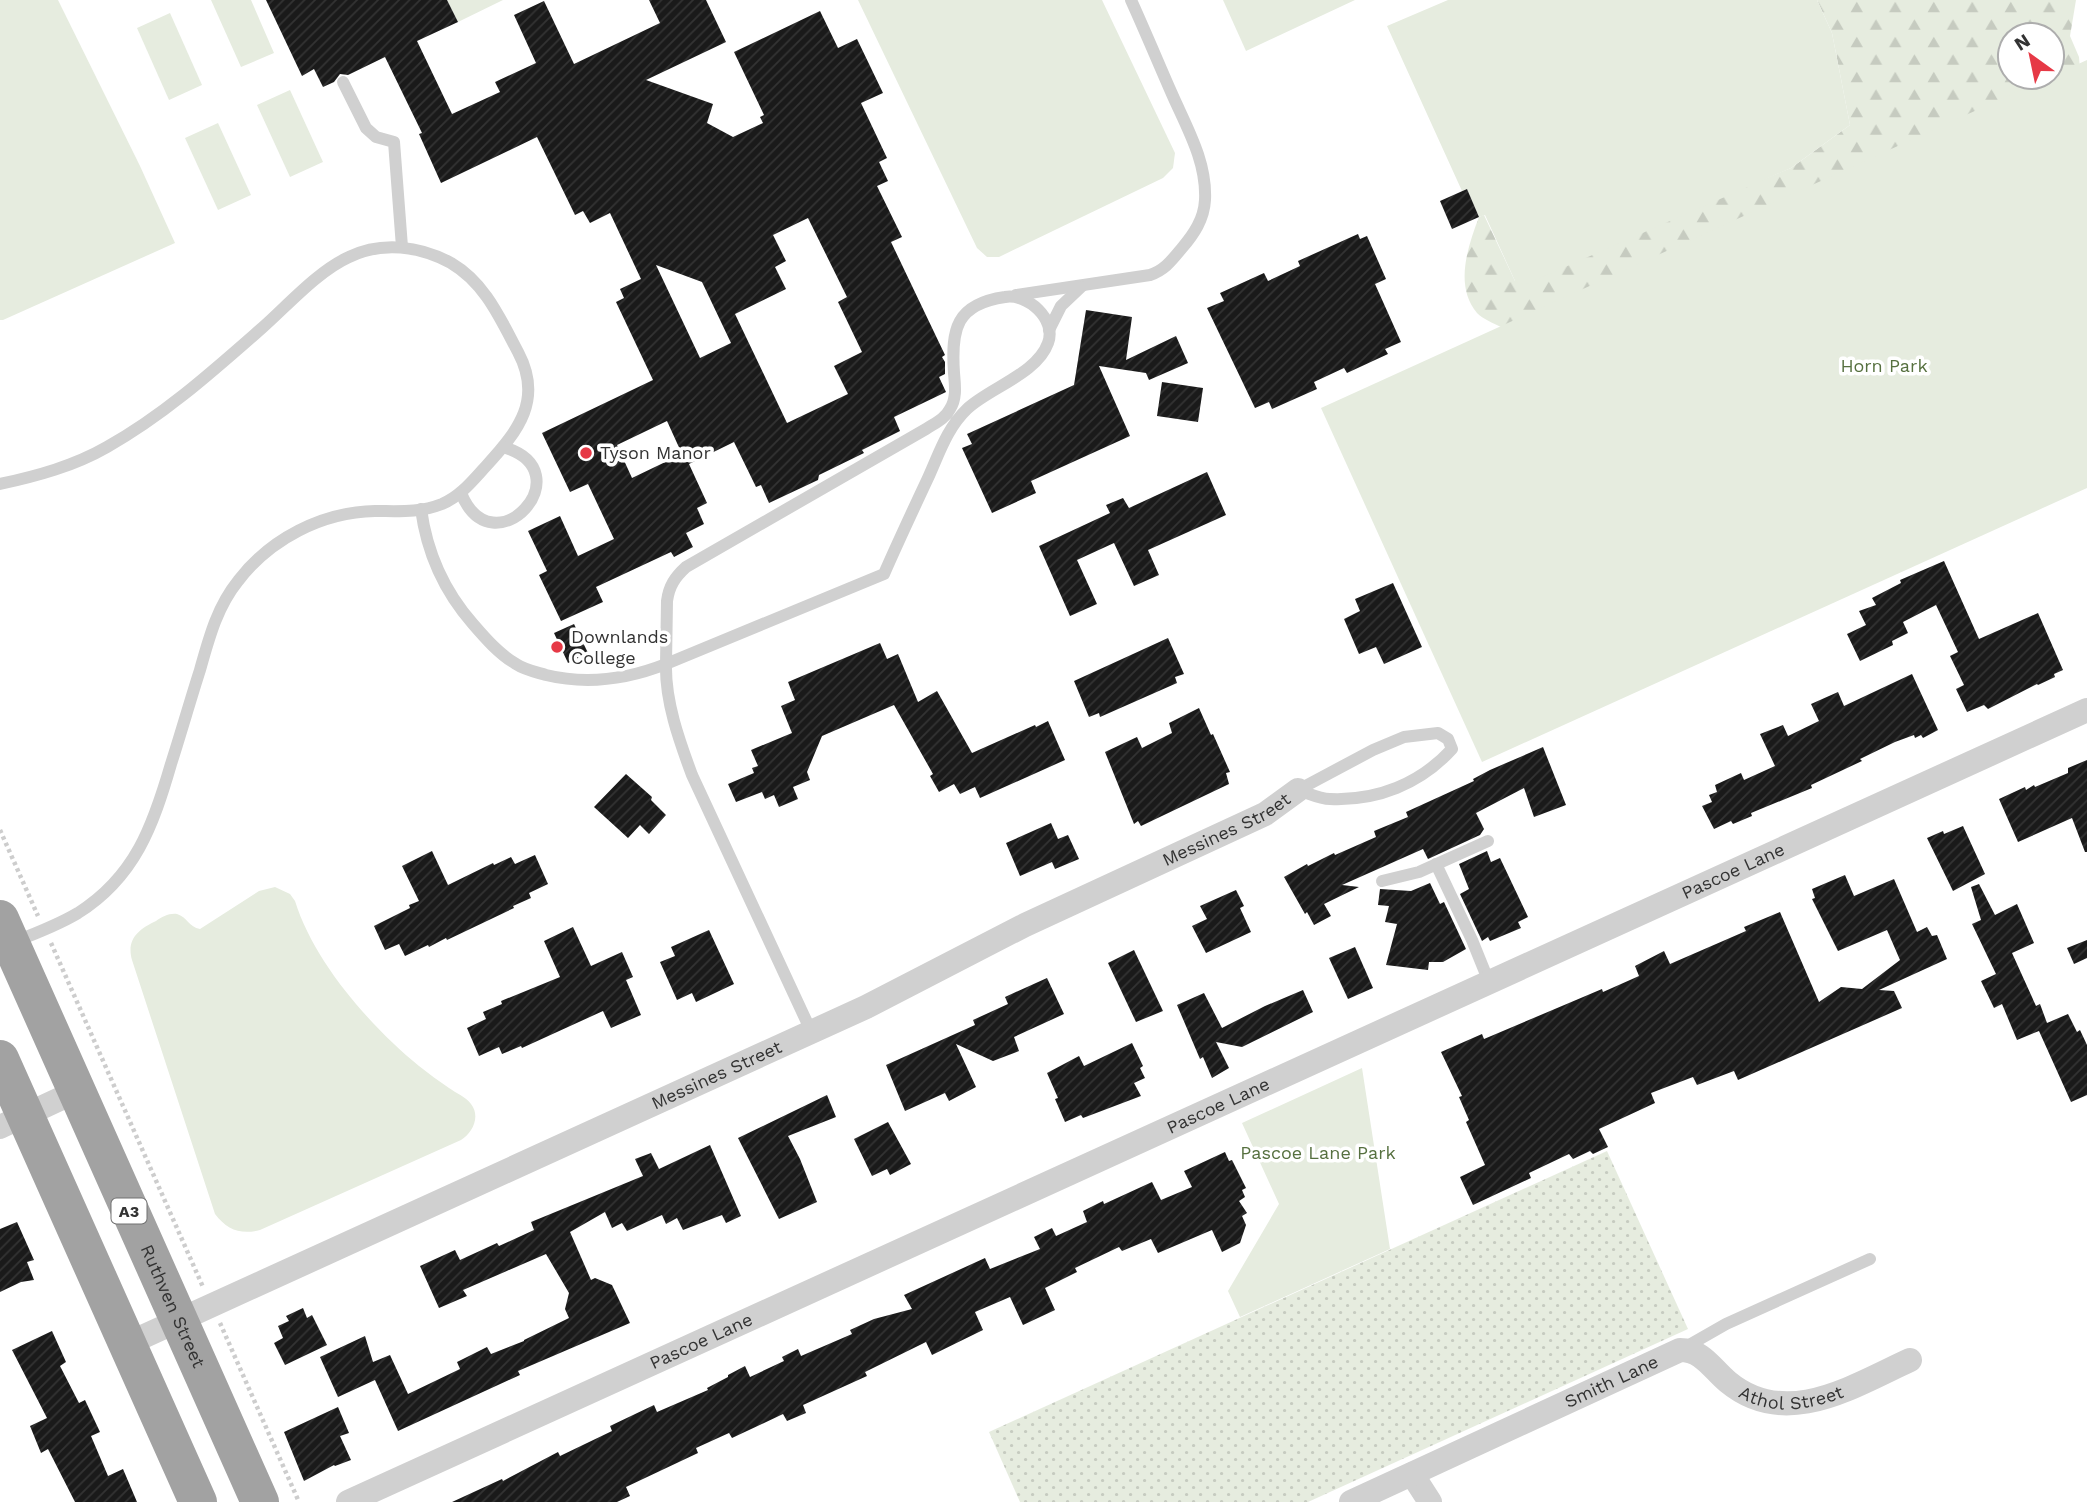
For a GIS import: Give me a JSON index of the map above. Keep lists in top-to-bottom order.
{
  "streets": {
    "highway": ["A3", "Ruthven Street"],
    "street": [
      "Messines Street",
      "Pascoe Lane",
      "Smith Lane",
      "Athol Street"
    ]
  },
  "crossings": [
    ["Messines Street", "Ruthven Street"],
    ["Smith Lane", "Athol Street"]
  ],
  "parks": ["Horn Park", "Pascoe Lane Park"],
  "places": ["Tyson Manor", "Downlands College"],
  "north": "top left"
}
